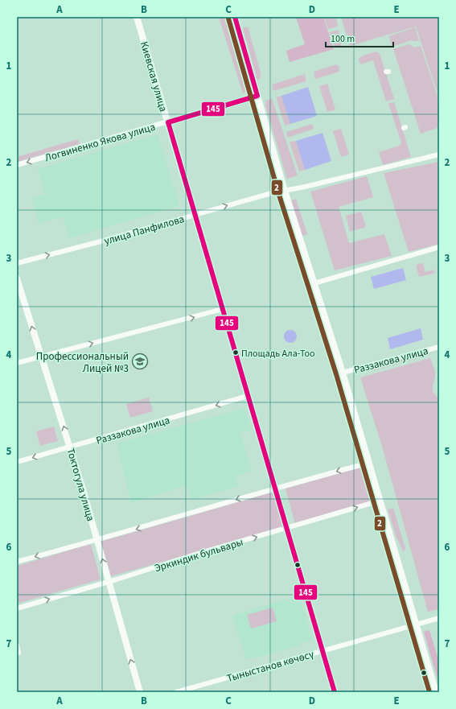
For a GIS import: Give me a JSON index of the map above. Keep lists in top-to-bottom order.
{
  "streets": {
    "main road": ["Киевская улица", "Токтогула улица"],
    "street": [
      "Логвиненко Якова улица",
      "улица Панфилова",
      "Раззакова улица",
      "Эркиндик бульвары",
      "Тыныстанов көчөсү"
    ]
  },
  "crossings": [
    ["Киевская улица", "Логвиненко Якова улица"],
    ["Киевская улица", "улица Панфилова"],
    ["Киевская улица", "Раззакова улица"],
    ["Киевская улица", "Эркиндик бульвары"],
    ["Киевская улица", "Тыныстанов көчөсү"],
    ["Раззакова улица", "Токтогула улица"],
    ["Токтогула улица", "Эркиндик бульвары"]
  ],
  "one_way": [
    "Логвиненко Якова улица",
    "улица Панфилова",
    "Раззакова улица",
    "Токтогула улица"
  ],
  "places": {
    "other": ["Площадь Ала-Тоо"],
    "school or university": ["Профессиональный Лицей №3"]
  },
  "lines": ["transit line 145", "transit line 2"],
  "scale_bar": "100 m",
  "grid": {
    "columns": [
      "A",
      "B",
      "C",
      "D",
      "E"
    ],
    "rows": [
      "1",
      "2",
      "3",
      "4",
      "5",
      "6",
      "7"
    ]
  }
}
